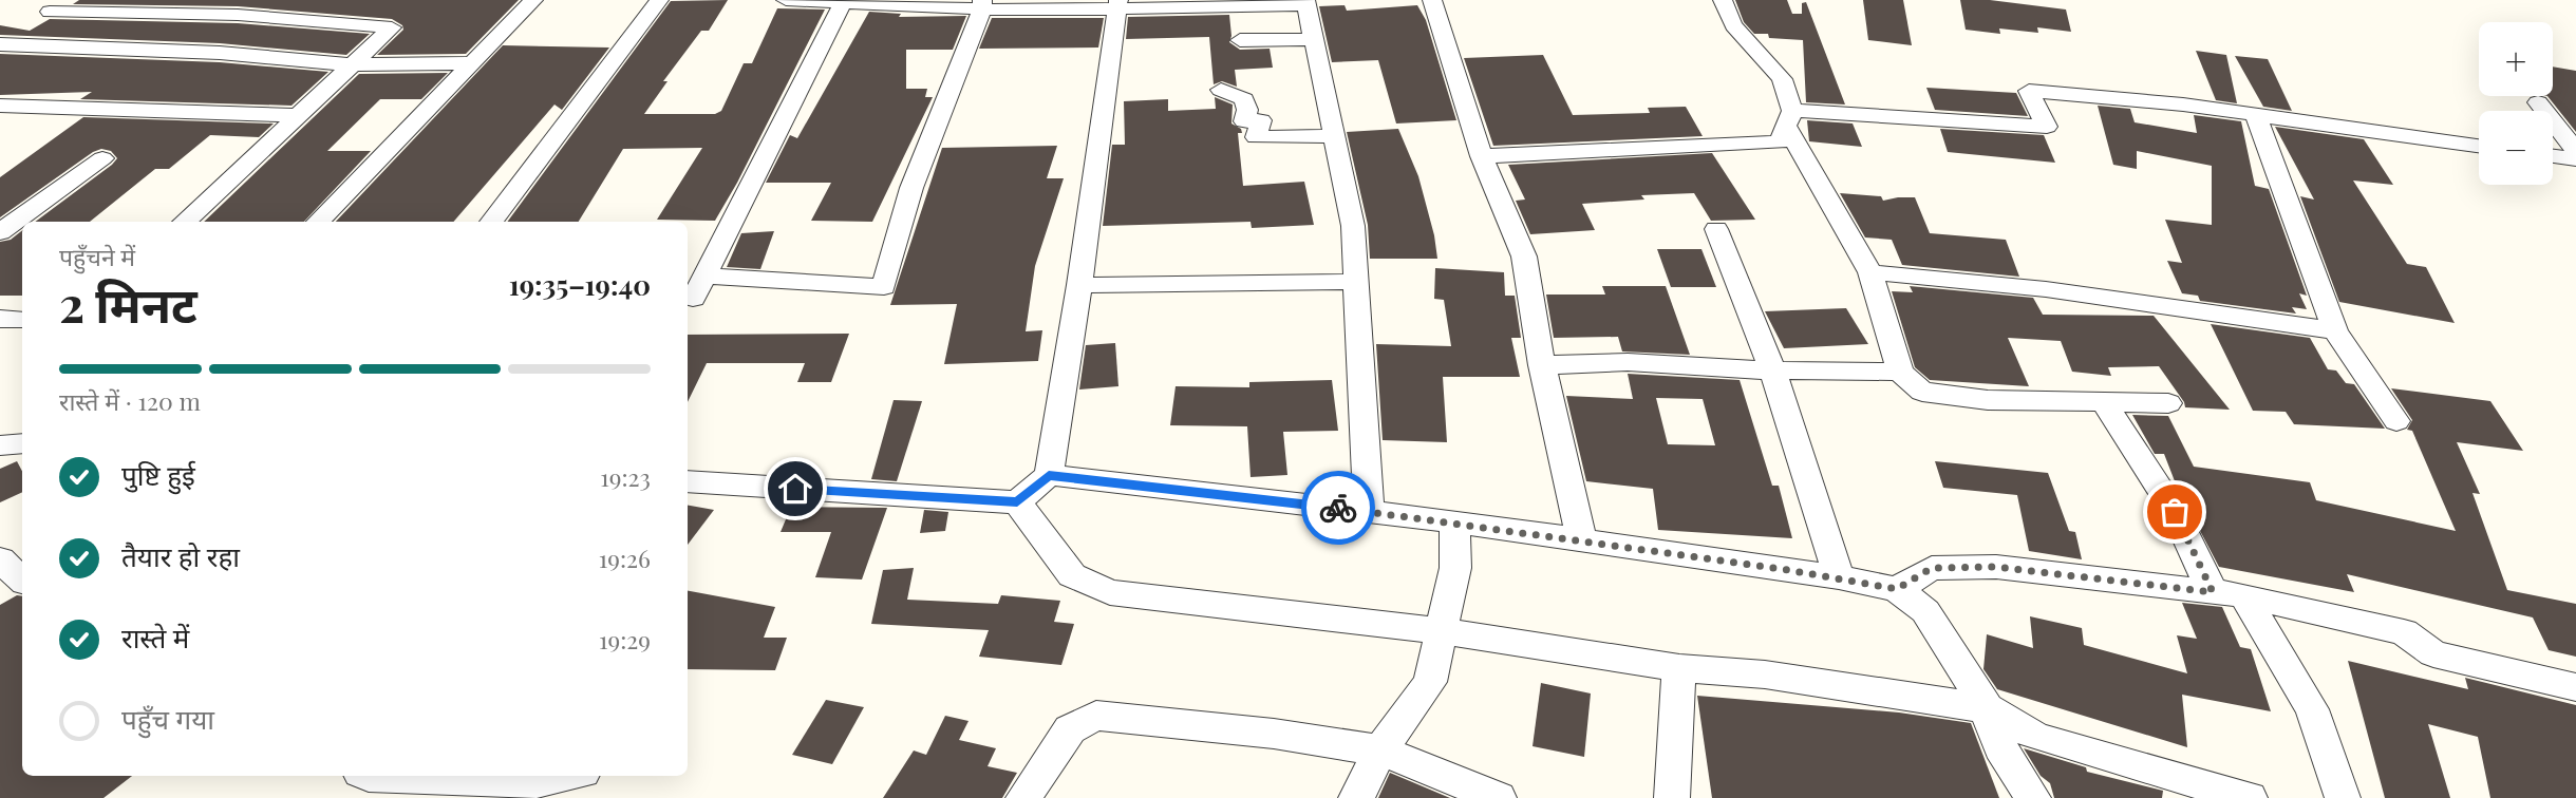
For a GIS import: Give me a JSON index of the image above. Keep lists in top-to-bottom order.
{
  "page": {
    "map_buttons": ["+", "−"],
    "heading": ["2 मिनट", "पहुँचने में", "19:35–19:40"],
    "bar": "रास्ते में · 120 m",
    "list": [
      ["पुष्टि हुई", "19:23"],
      ["तैयार हो रहा", "19:26"],
      ["रास्ते में", "19:29"],
      "पहुँच गया"
    ]
  }
}
